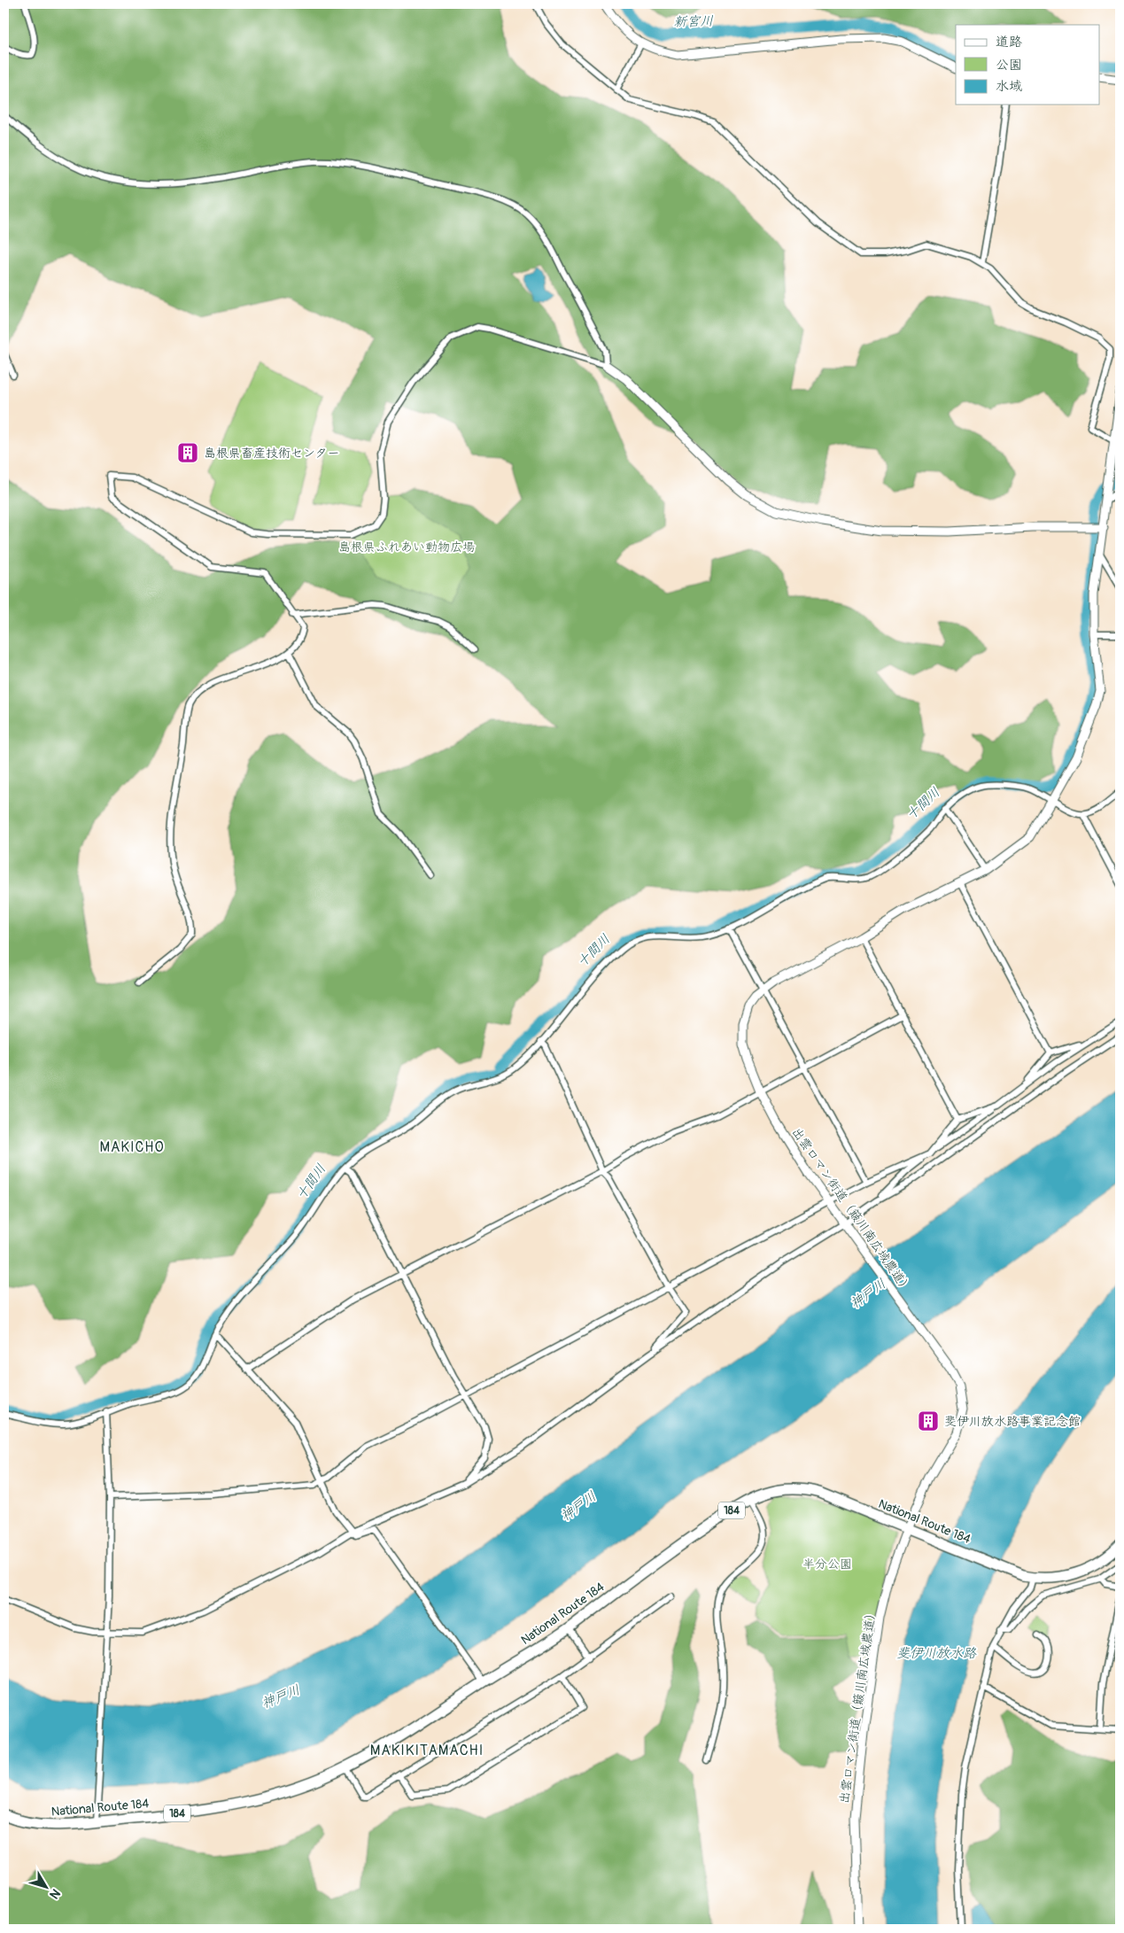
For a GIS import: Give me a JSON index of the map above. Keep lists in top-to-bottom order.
{
  "streets": {
    "highway": ["184", "National Route 184"],
    "street": ["出雲ロマン街道（簸川南広域農道）"]
  },
  "crossings": [
    ["出雲ロマン街道（簸川南広域農道）", "National Route 184"]
  ],
  "districts": ["MAKICHO", "MAKIKITAMACHI"],
  "water": [
    "新宮川",
    "十間川",
    "神戸川",
    "斐伊川放水路"
  ],
  "parks": ["島根県ふれあい動物広場", "半分公園"],
  "places": {
    "building": ["島根県畜産技術センター", "斐伊川放水路事業記念館"]
  },
  "legend": ["道路", "公園", "水域"],
  "north": "bottom right"
}
